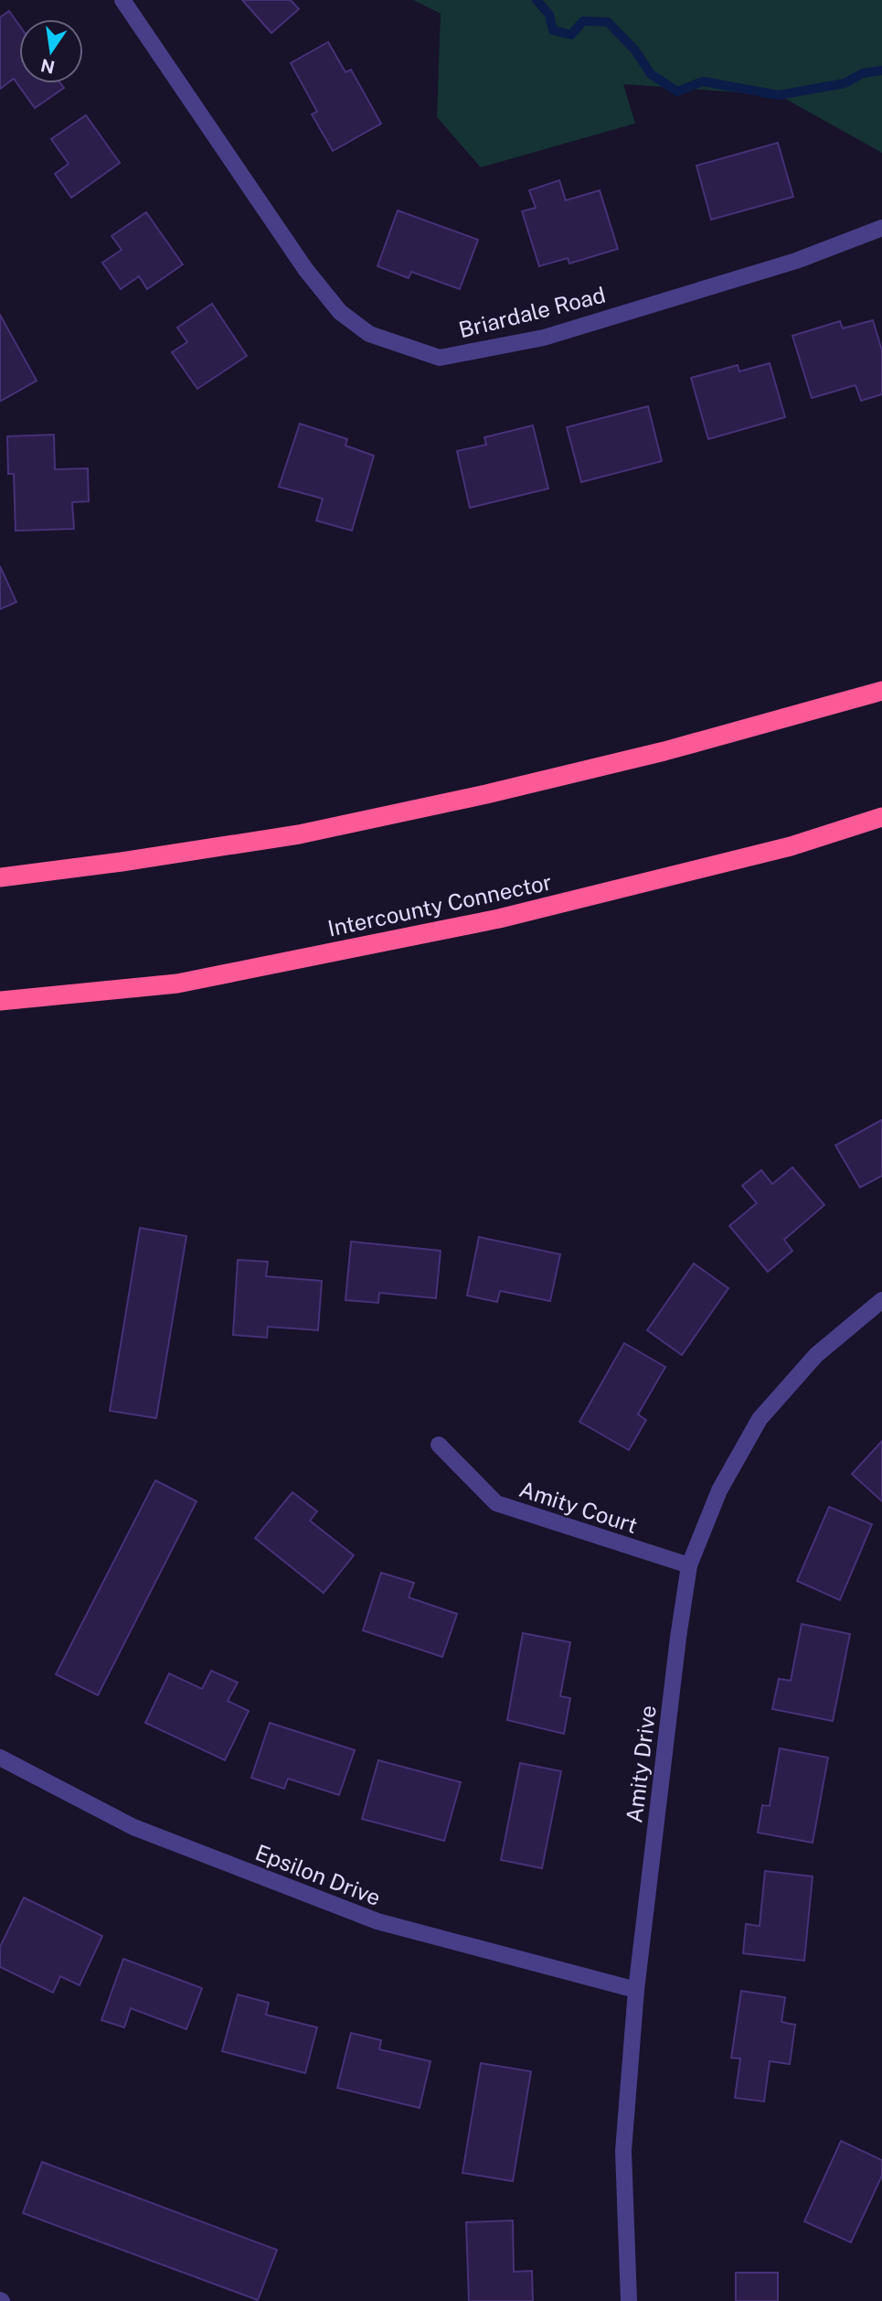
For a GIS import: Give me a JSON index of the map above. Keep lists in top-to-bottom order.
{
  "streets": {
    "highway": ["Intercounty Connector"],
    "street": [
      "Briardale Road",
      "Amity Court",
      "Amity Drive",
      "Epsilon Drive"
    ]
  },
  "crossings": [
    ["Amity Court", "Amity Drive"],
    ["Amity Drive", "Epsilon Drive"]
  ],
  "north": "bottom"
}
